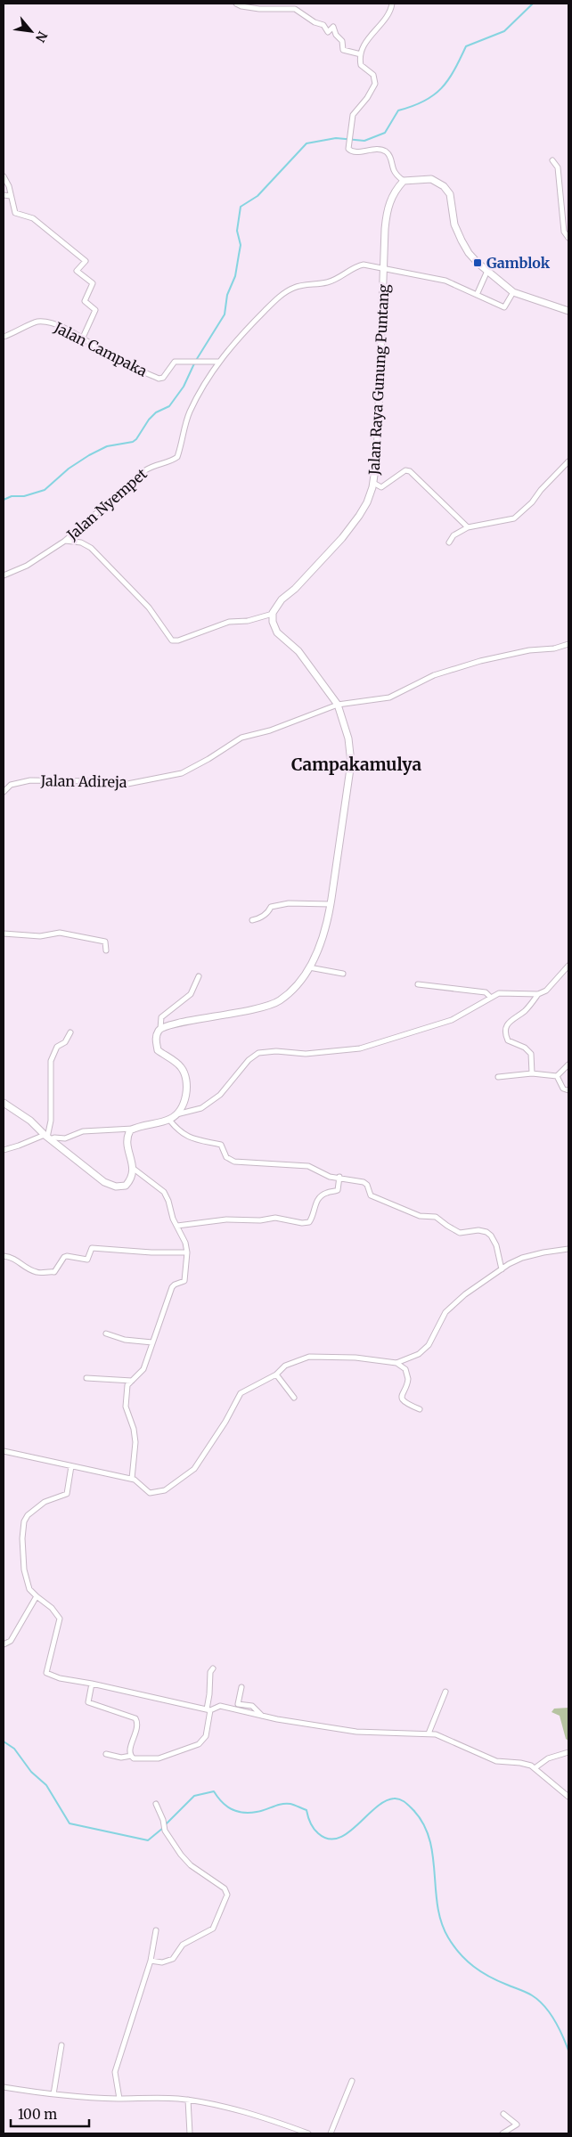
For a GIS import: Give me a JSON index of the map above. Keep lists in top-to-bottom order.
{
  "streets": {
    "street": [
      "Jalan Campaka",
      "Jalan Raya Gunung Puntang",
      "Jalan Nyempet",
      "Jalan Adireja"
    ]
  },
  "crossings": [
    ["Jalan Campaka", "Jalan Nyempet"],
    ["Jalan Raya Gunung Puntang", "Jalan Nyempet"]
  ],
  "districts": ["Campakamulya"],
  "places": {
    "transit": ["Gamblok"]
  },
  "scale_bar": "100 m",
  "north": "bottom right"
}
